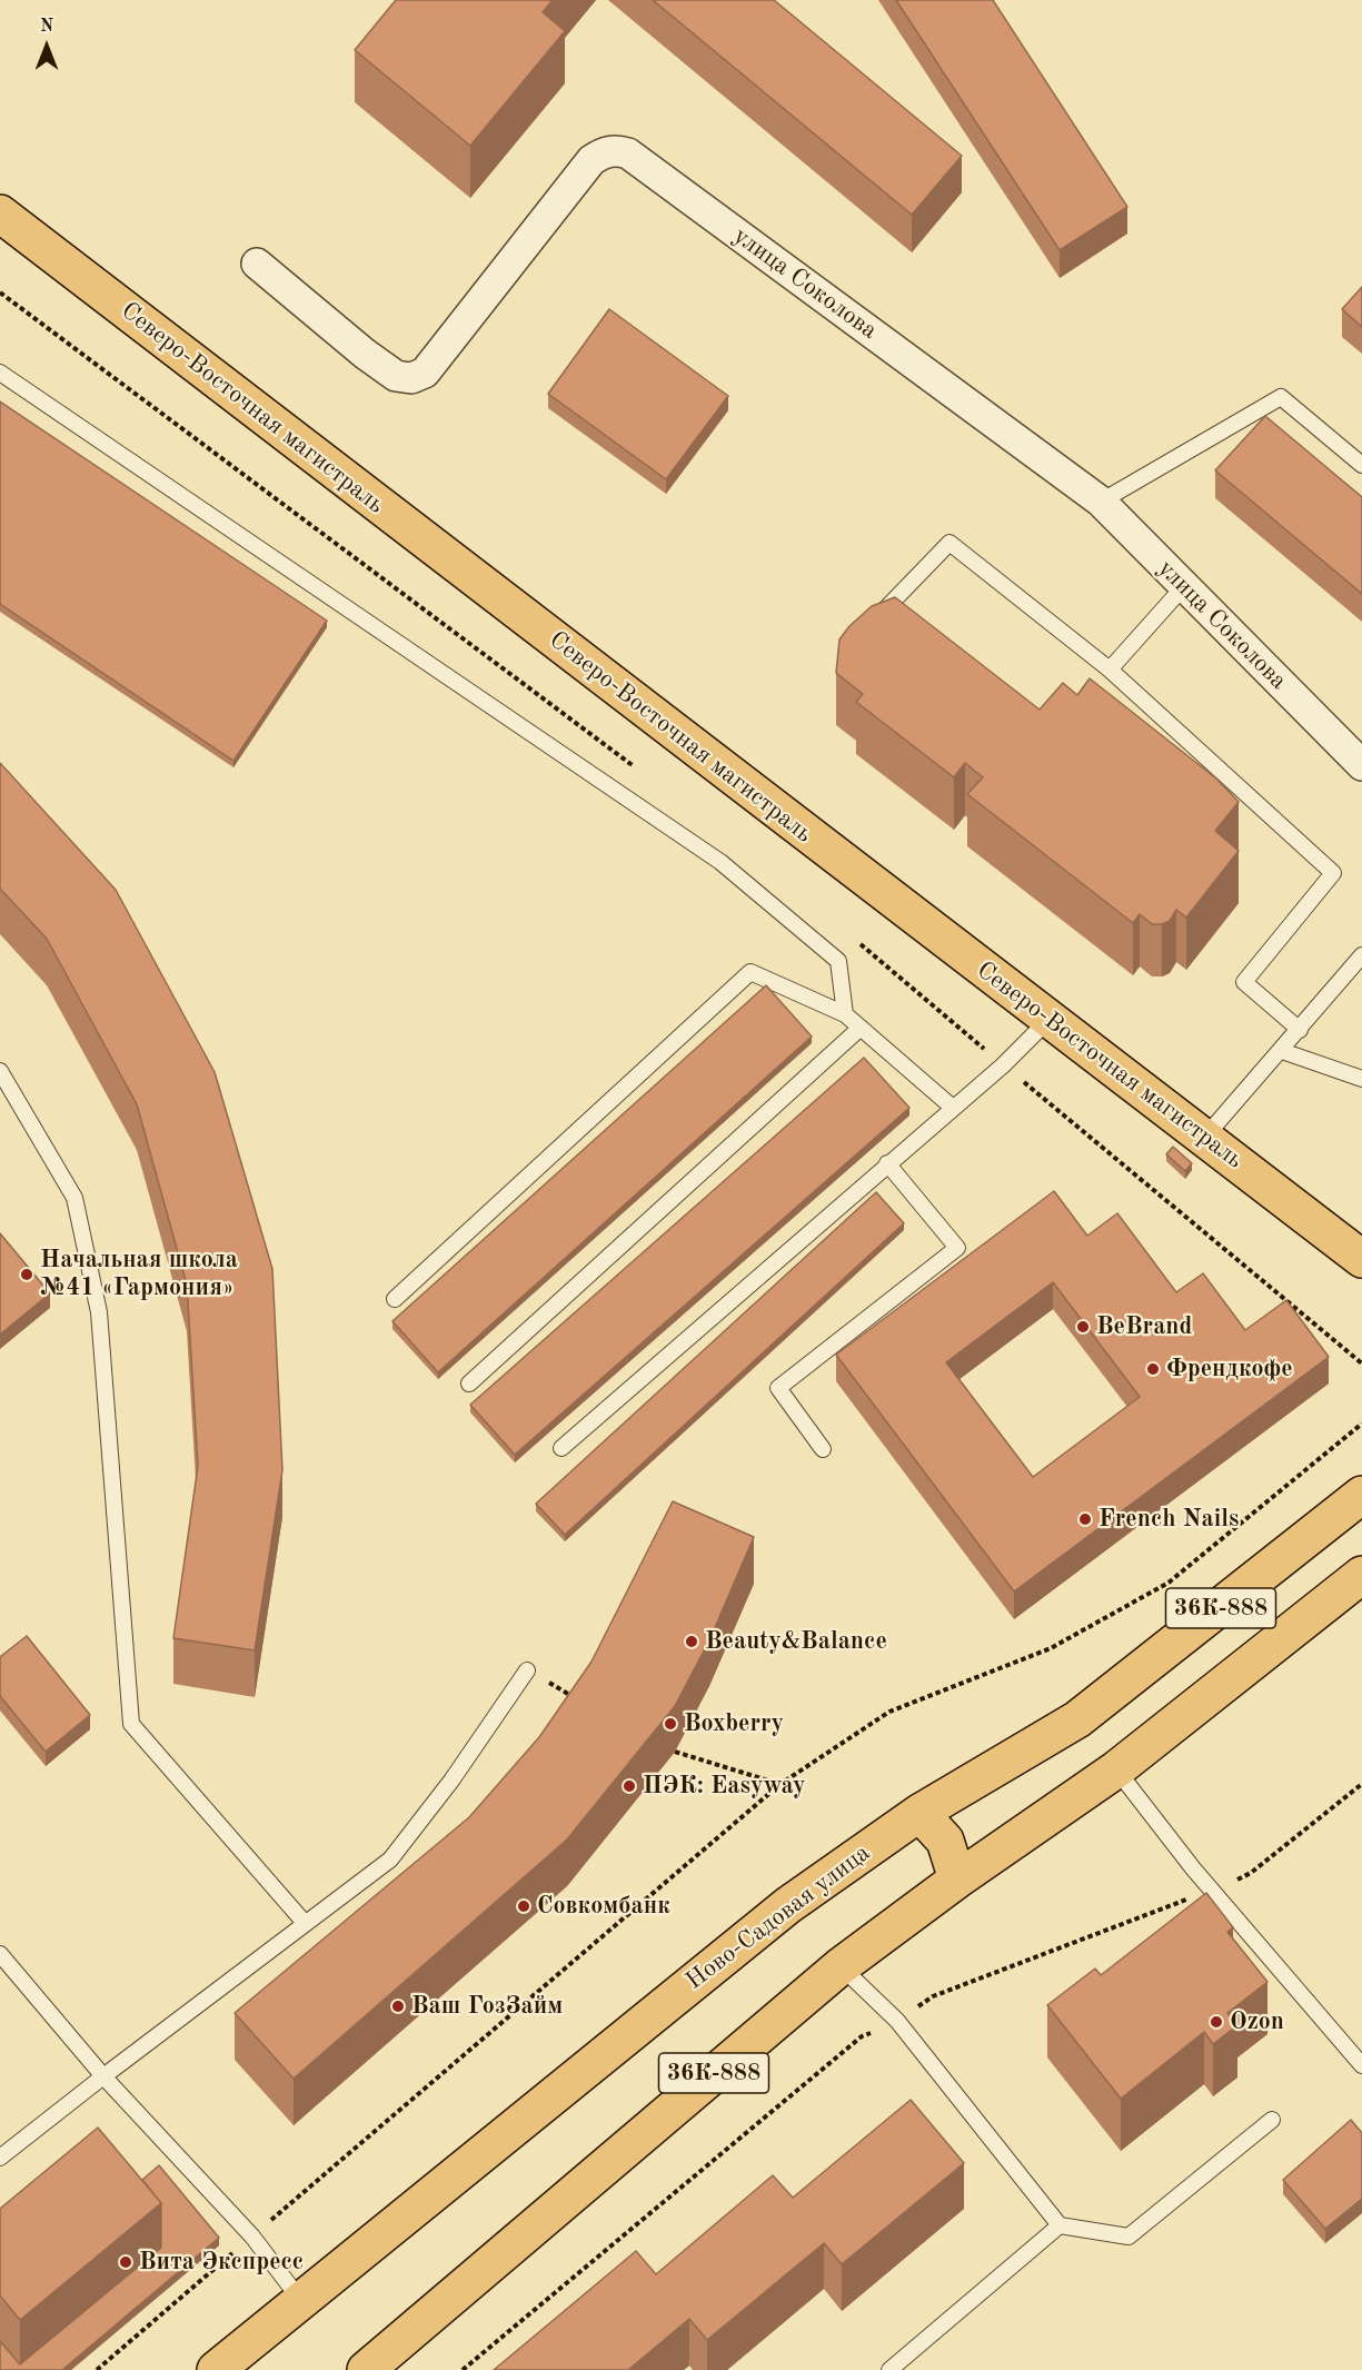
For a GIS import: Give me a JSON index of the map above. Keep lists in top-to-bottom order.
{
  "streets": {
    "main road": ["Северо-Восточная магистраль", "36К-888", "Ново-Садовая улица"],
    "street": ["улица Соколова"]
  },
  "places": [
    "Начальная школа №41 «Гармония»",
    "BeBrand",
    "Френдкофе",
    "French Nails",
    "Beauty&Balance",
    "Boxberry",
    "ПЭК: Easyway",
    "Совкомбанк",
    "Ваш ГозЗайм",
    "Ozon",
    "Вита Экспресс"
  ],
  "north": "top"
}
